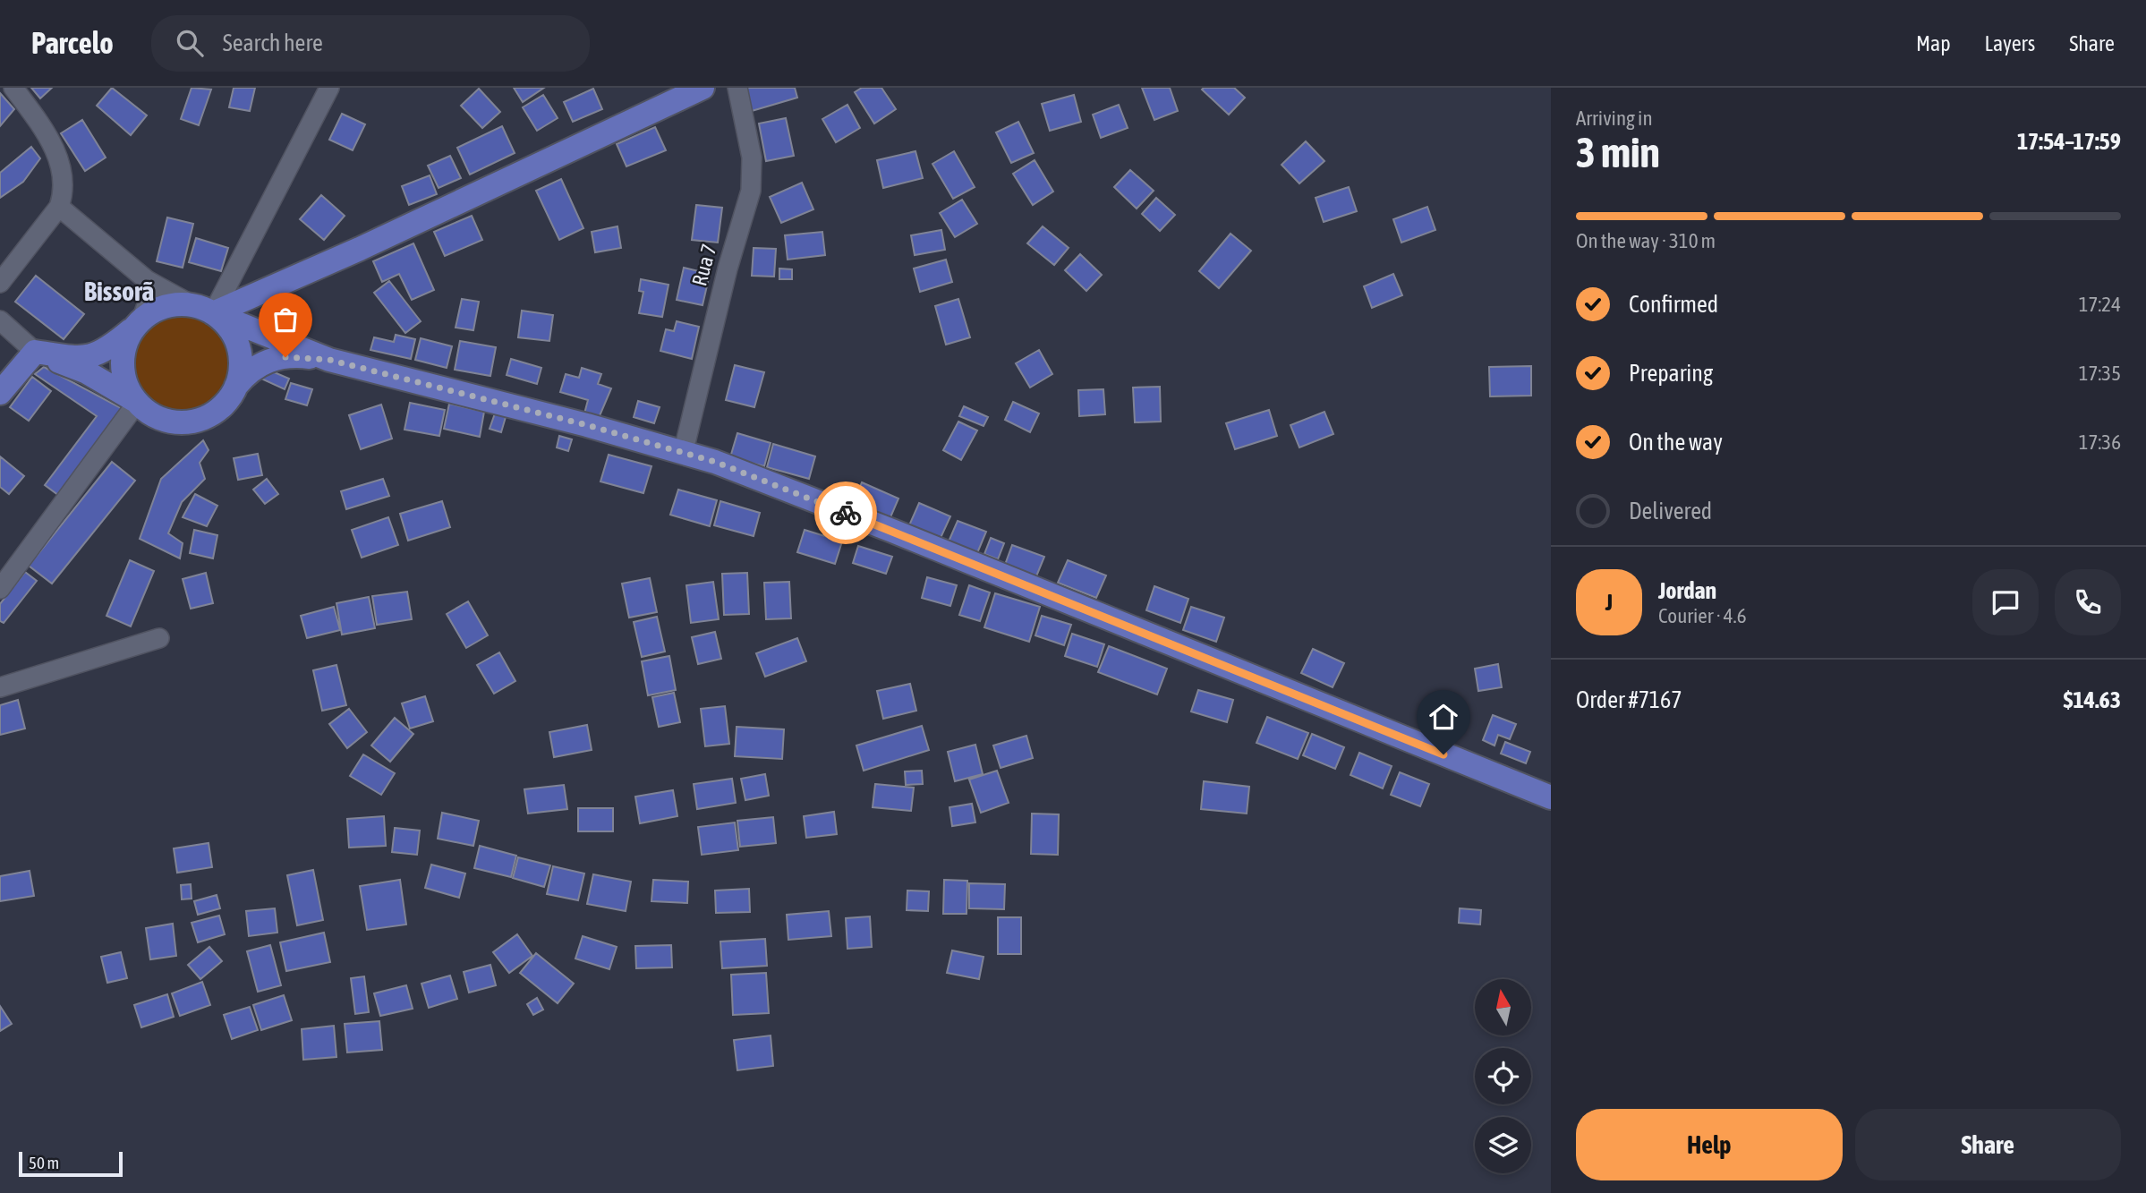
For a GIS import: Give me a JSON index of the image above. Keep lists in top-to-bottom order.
{
  "streets": {
    "street": ["Rua 7"]
  },
  "districts": ["Bissorã"],
  "scale_bar": "50 m",
  "north": "top",
  "page": {
    "header": "Parcelo",
    "search": "Search here",
    "nav": ["Map", "Layers", "Share"],
    "heading": ["3 min", "Arriving in", "17:54–17:59"],
    "panel": [
      "Jordan",
      "Courier · 4.6",
      "Order #7167",
      "$14.63"
    ],
    "bar": "On the way · 310 m",
    "list": [
      ["Confirmed", "17:24"],
      ["Preparing", "17:35"],
      ["On the way", "17:36"],
      "Delivered"
    ],
    "round": "J",
    "buttons": ["Help", "Share"],
    "scale": "50 m"
  }
}
